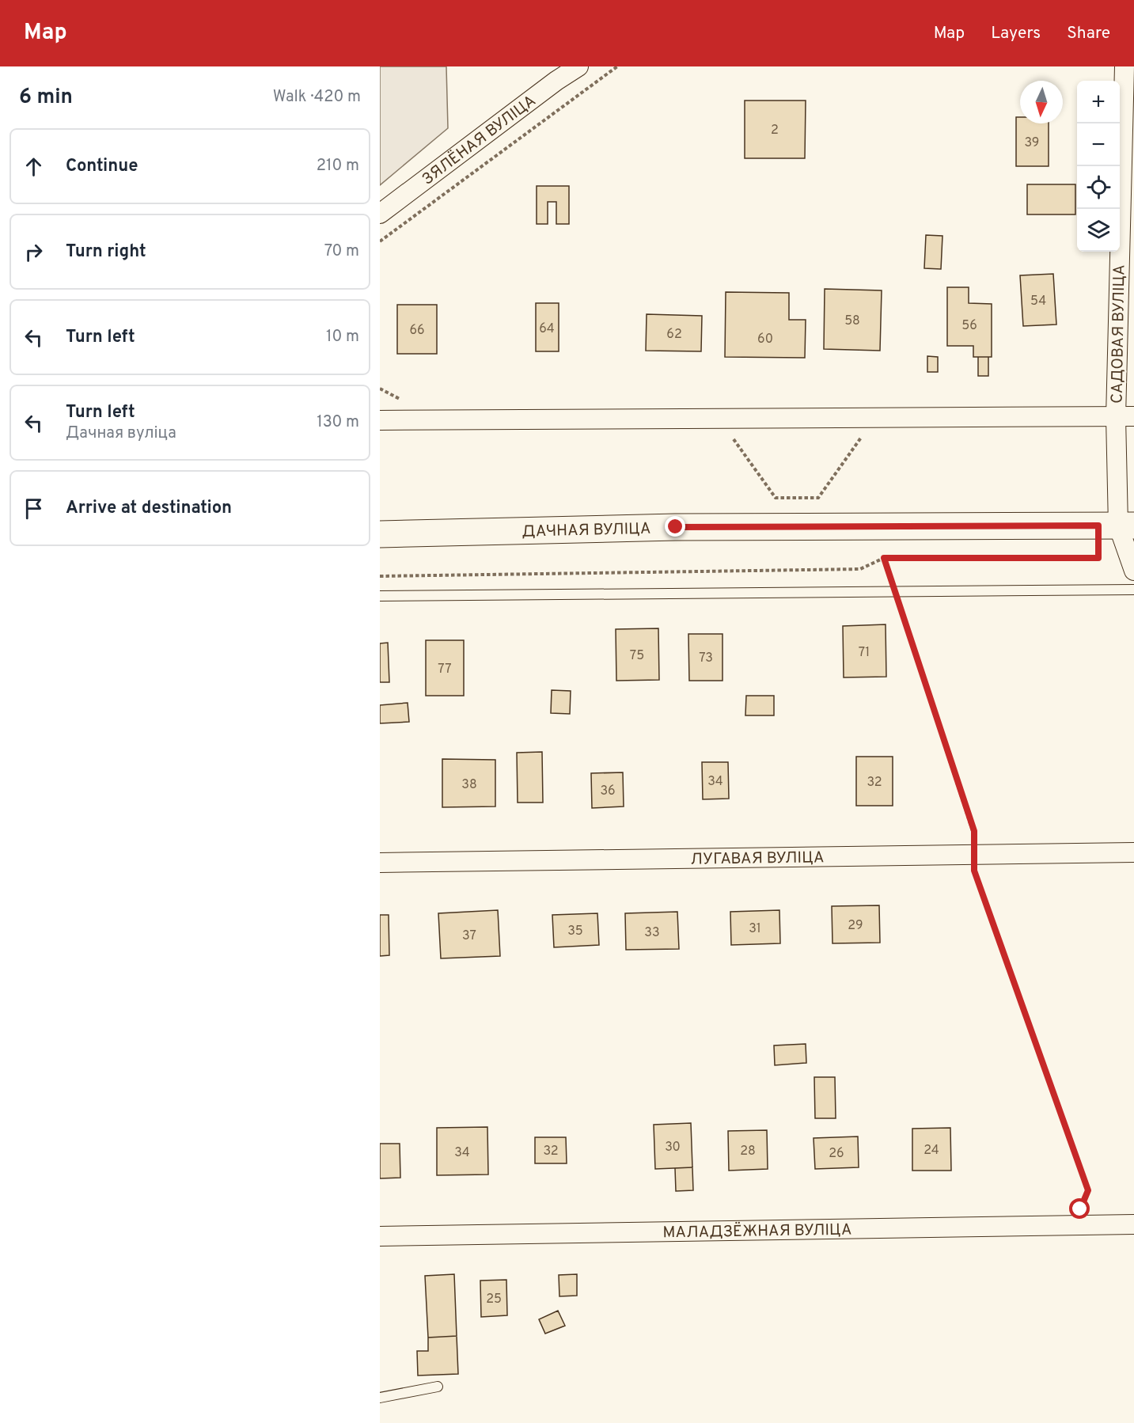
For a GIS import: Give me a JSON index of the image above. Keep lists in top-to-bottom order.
{
  "streets": {
    "street": [
      "ЗЯЛЁНАЯ ВУЛІЦА",
      "САДОВАЯ ВУЛІЦА",
      "ДАЧНАЯ ВУЛІЦА",
      "ЛУГАВАЯ ВУЛІЦА",
      "МАЛАДЗЁЖНАЯ ВУЛІЦА"
    ]
  },
  "crossings": [
    ["САДОВАЯ ВУЛІЦА", "ДАЧНАЯ ВУЛІЦА"]
  ],
  "house_numbers": [
    "2",
    "39",
    "54",
    "58",
    "56",
    "64",
    "66",
    "62",
    "60",
    "71",
    "75",
    "73",
    "77",
    "34",
    "32",
    "38",
    "36",
    "29",
    "31",
    "35",
    "33",
    "37",
    "30",
    "24",
    "32",
    "28",
    "34",
    "26",
    "25"
  ],
  "north": "bottom",
  "page": {
    "header": "Map",
    "nav": ["Map", "Layers", "Share"],
    "heading": ["6 min", "Walk · 420 m"],
    "map_buttons": ["+", "−"],
    "list": [
      ["Continue", "210 m"],
      ["Turn right", "70 m"],
      ["Turn left", "10 m"],
      ["Turn left", "Дачная вуліца", "130 m"],
      "Arrive at destination"
    ]
  }
}
